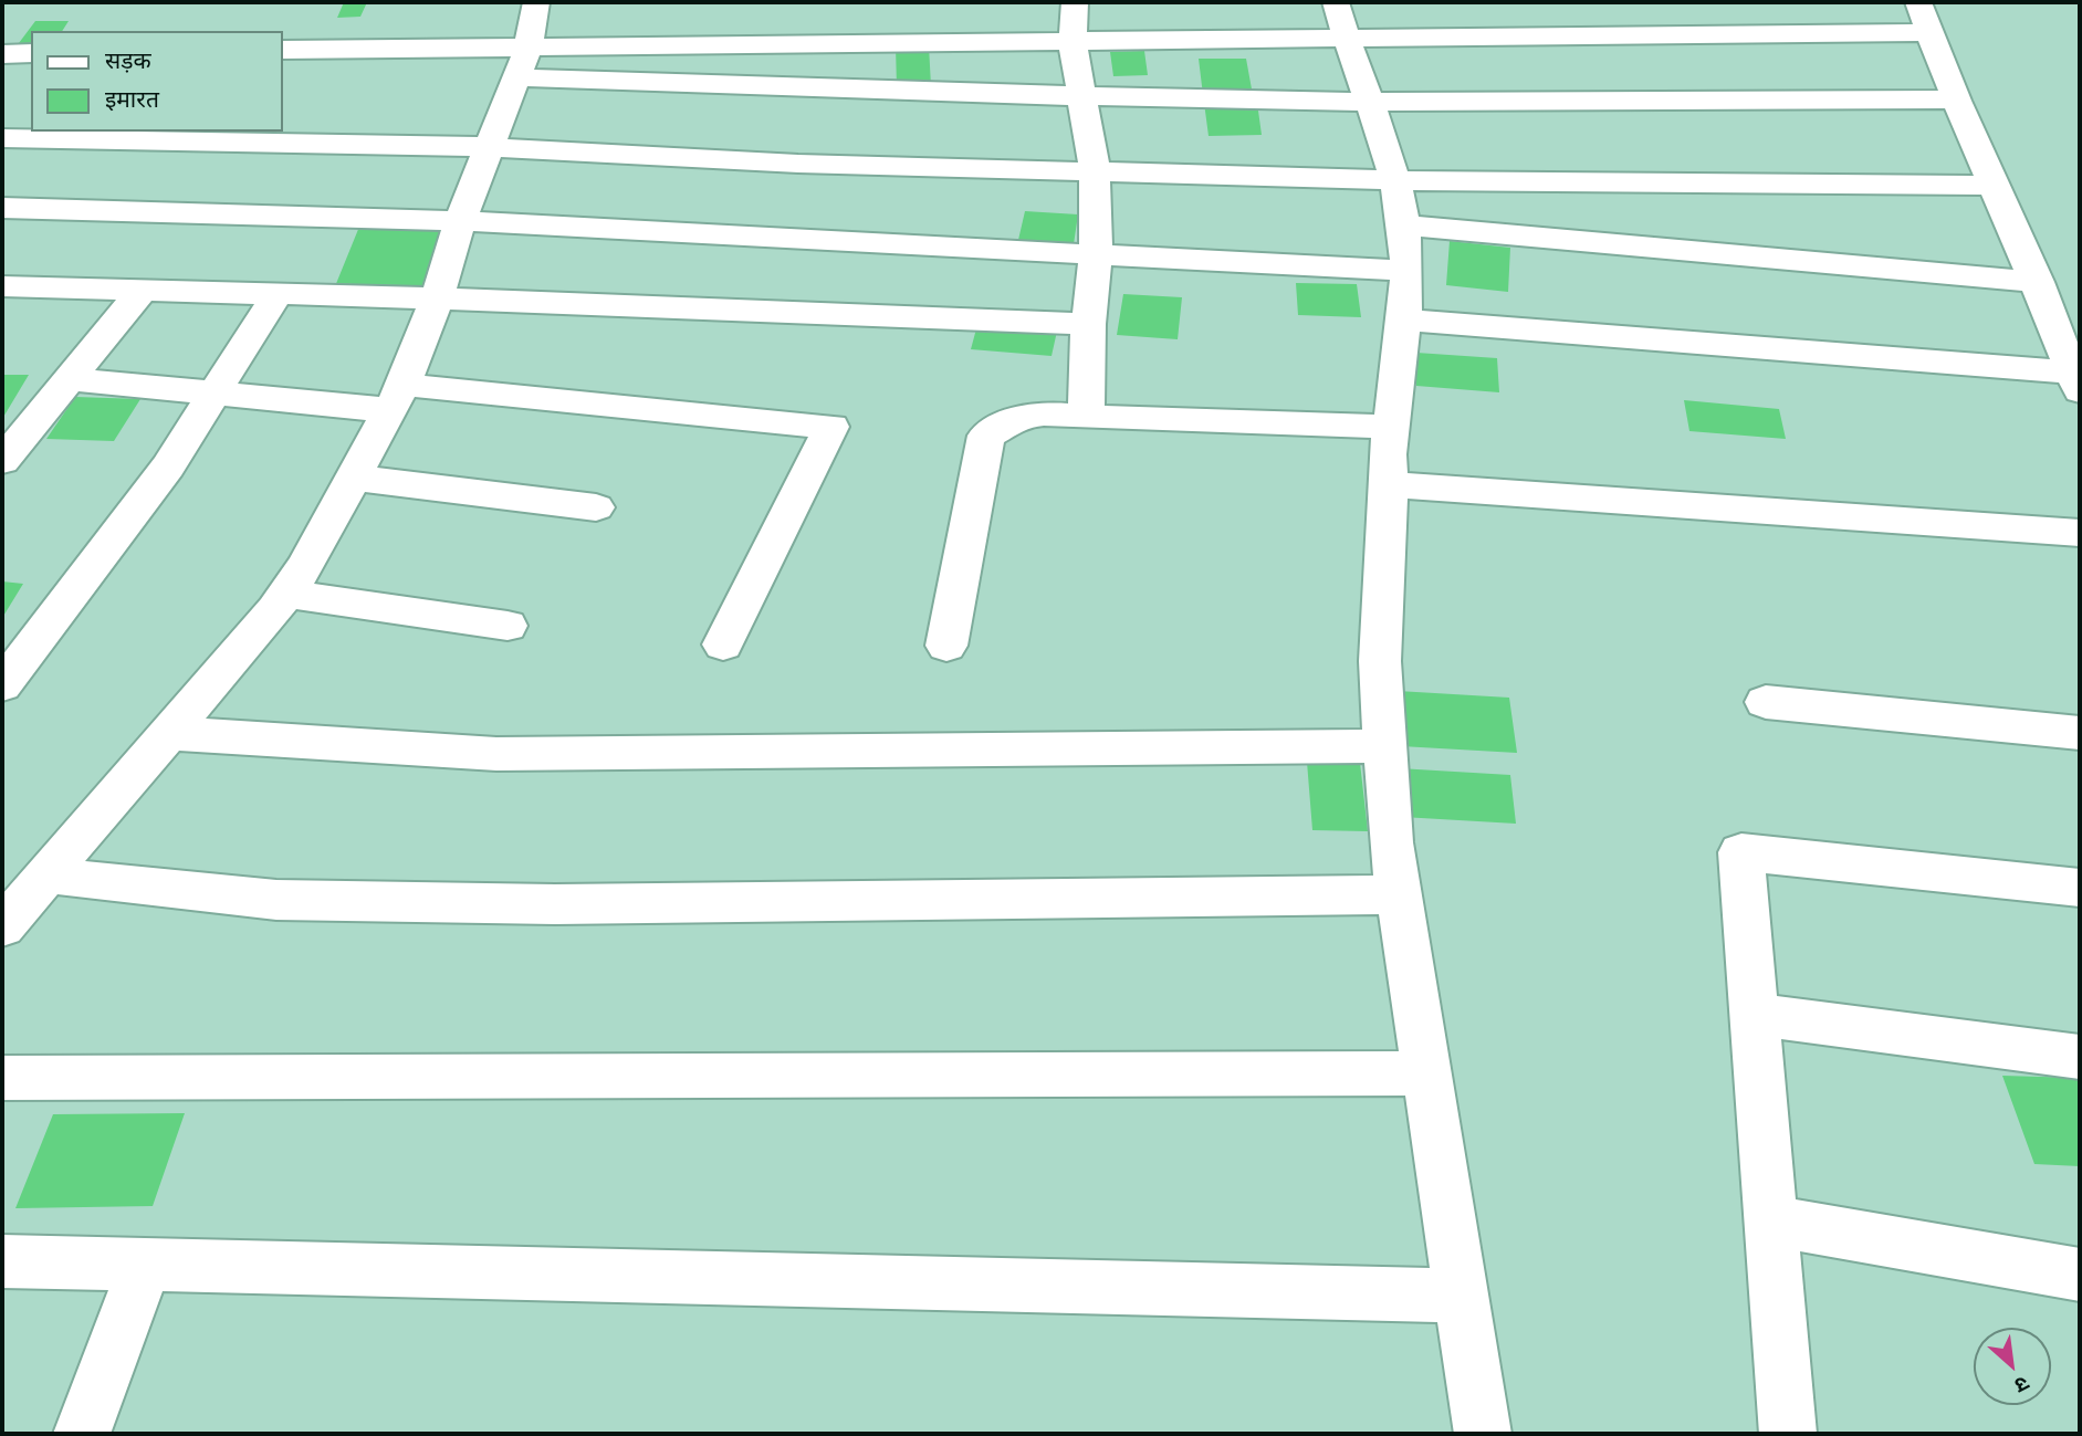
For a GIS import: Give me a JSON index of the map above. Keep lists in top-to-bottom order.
{
  "legend": ["सड़क", "इमारत"],
  "north": "bottom right"
}
